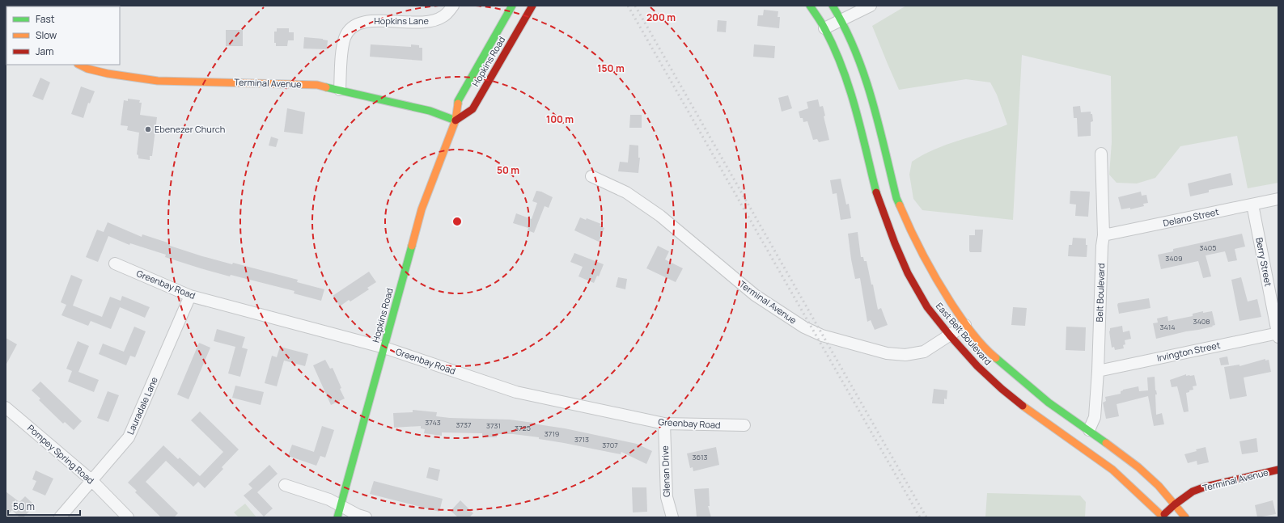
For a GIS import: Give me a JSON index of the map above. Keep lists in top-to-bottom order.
{
  "streets": {
    "main road": ["Hopkins Road", "Terminal Avenue", "East Belt Boulevard"],
    "street": [
      "Hopkins Lane",
      "Delano Street",
      "Berry Street",
      "Greenbay Road",
      "Belt Boulevard",
      "Irvington Street",
      "Lauradale Lane",
      "Pompey Spring Road",
      "Glenan Drive"
    ]
  },
  "crossings": [
    ["Hopkins Lane", "Terminal Avenue"],
    ["Hopkins Road", "Terminal Avenue"],
    ["Hopkins Road", "Greenbay Road"],
    ["Terminal Avenue", "East Belt Boulevard"],
    ["Delano Street", "Berry Street"],
    ["Delano Street", "Belt Boulevard"],
    ["Berry Street", "Irvington Street"],
    ["Greenbay Road", "Lauradale Lane"],
    ["Greenbay Road", "Glenan Drive"],
    ["Belt Boulevard", "East Belt Boulevard"],
    ["Belt Boulevard", "Irvington Street"],
    ["Lauradale Lane", "Pompey Spring Road"]
  ],
  "places": ["Ebenezer Church"],
  "house_numbers": [
    "3405",
    "3409",
    "3408",
    "3414",
    "3743",
    "3737",
    "3731",
    "3725",
    "3719",
    "3713",
    "3707",
    "3613"
  ],
  "legend": ["Fast", "Slow", "Jam"],
  "scale_bar": "50 m",
  "rings": [
    "200 m",
    "150 m",
    "100 m",
    "50 m"
  ]
}
